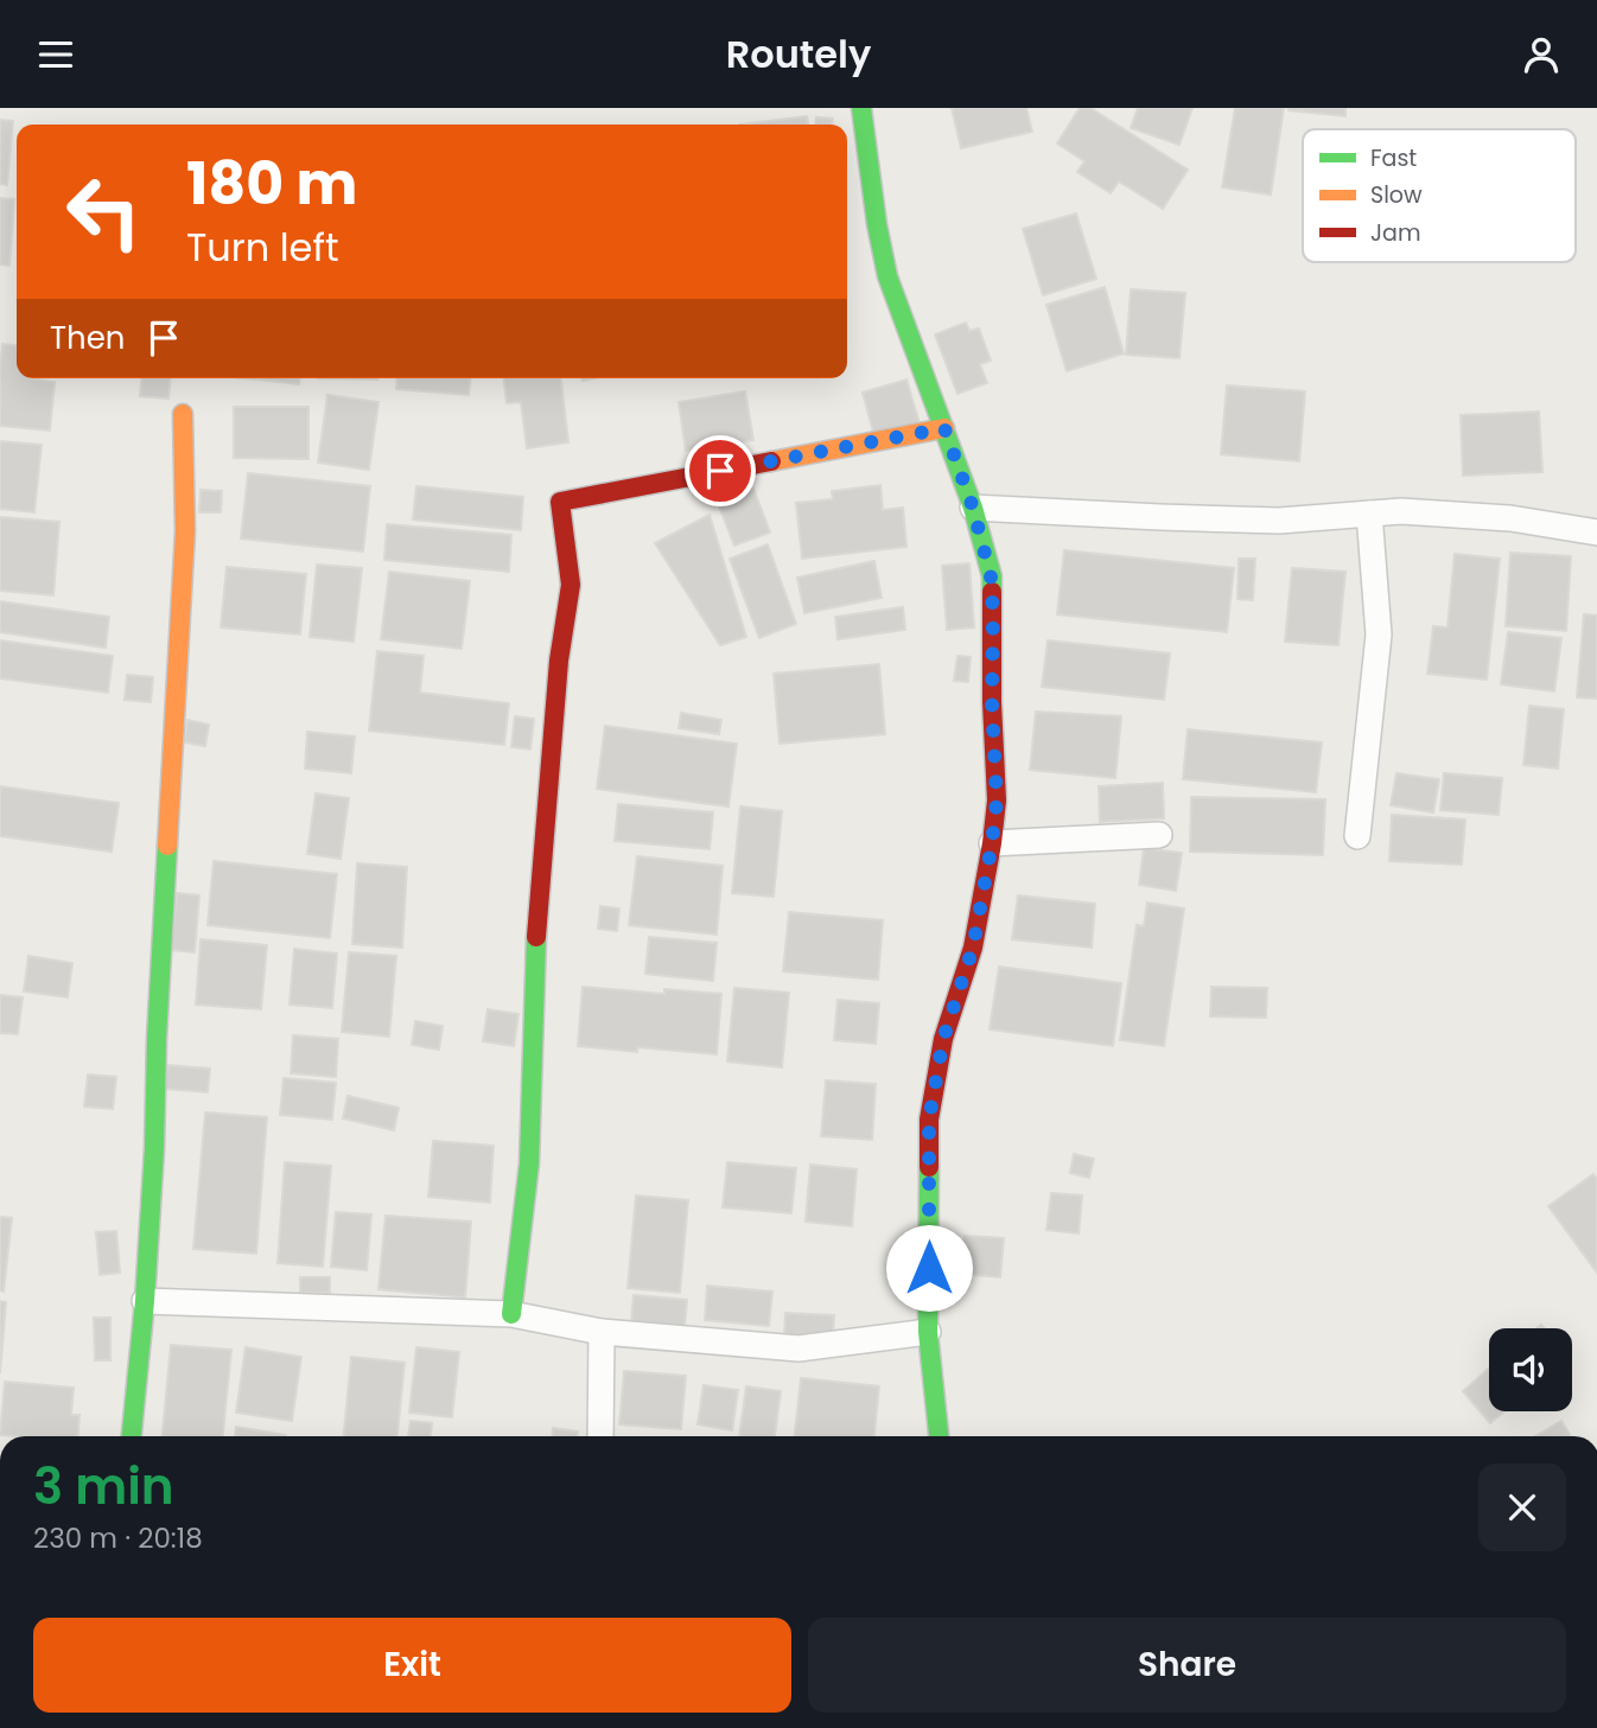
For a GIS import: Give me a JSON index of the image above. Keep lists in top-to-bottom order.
{
  "legend": ["Fast", "Slow", "Jam"],
  "page": {
    "header": "Routely",
    "turn": ["180 m", "Turn left"],
    "then": "Then",
    "heading": ["3 min", "230 m · 20:18"],
    "buttons": ["Exit", "Share"]
  }
}
